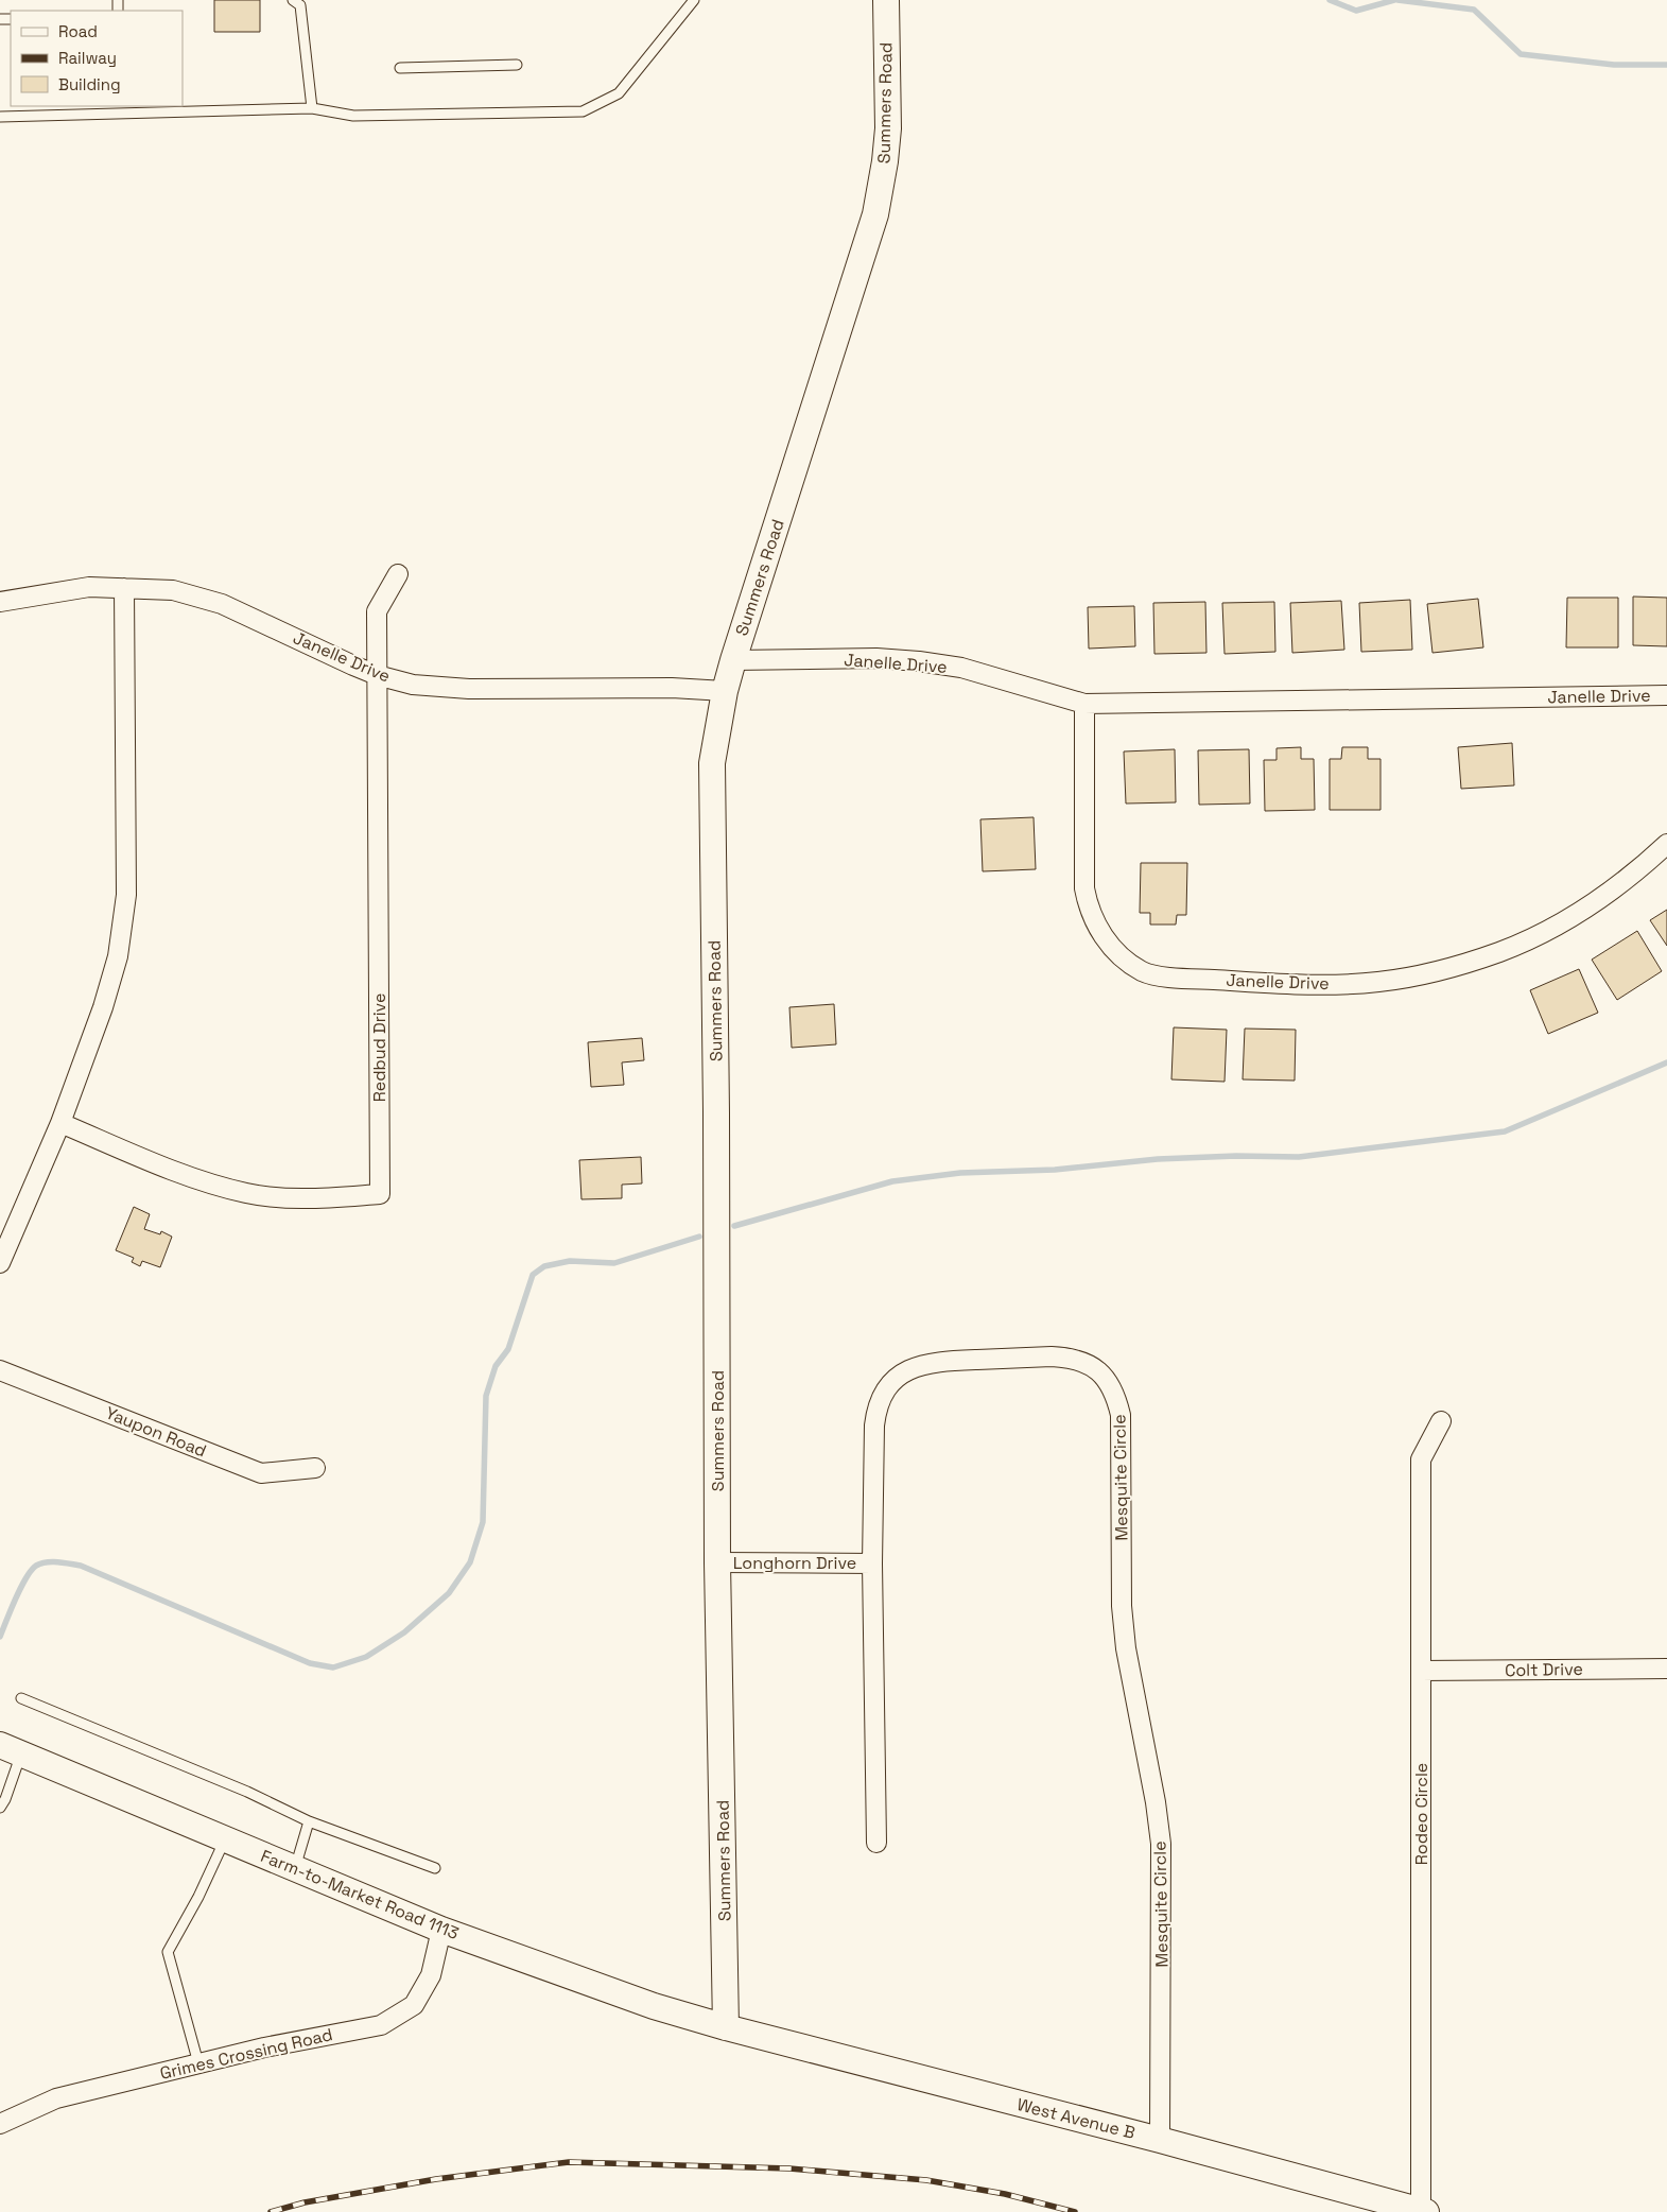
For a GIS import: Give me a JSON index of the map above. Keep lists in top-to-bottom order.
{
  "streets": {
    "street": [
      "Summers Road",
      "Janelle Drive",
      "Redbud Drive",
      "Yaupon Road",
      "Mesquite Circle",
      "Longhorn Drive",
      "Colt Drive",
      "Rodeo Circle",
      "Farm-to-Market Road 1113",
      "Grimes Crossing Road",
      "West Avenue B"
    ]
  },
  "crossings": [
    ["Summers Road", "Janelle Drive"],
    ["Summers Road", "Longhorn Drive"],
    ["Summers Road", "Farm-to-Market Road 1113"],
    ["Summers Road", "West Avenue B"],
    ["Janelle Drive", "Redbud Drive"],
    ["Mesquite Circle", "Longhorn Drive"],
    ["Mesquite Circle", "West Avenue B"],
    ["Colt Drive", "Rodeo Circle"],
    ["Rodeo Circle", "West Avenue B"],
    ["Farm-to-Market Road 1113", "Grimes Crossing Road"],
    ["Farm-to-Market Road 1113", "West Avenue B"]
  ],
  "legend": ["Road", "Railway", "Building"]
}
